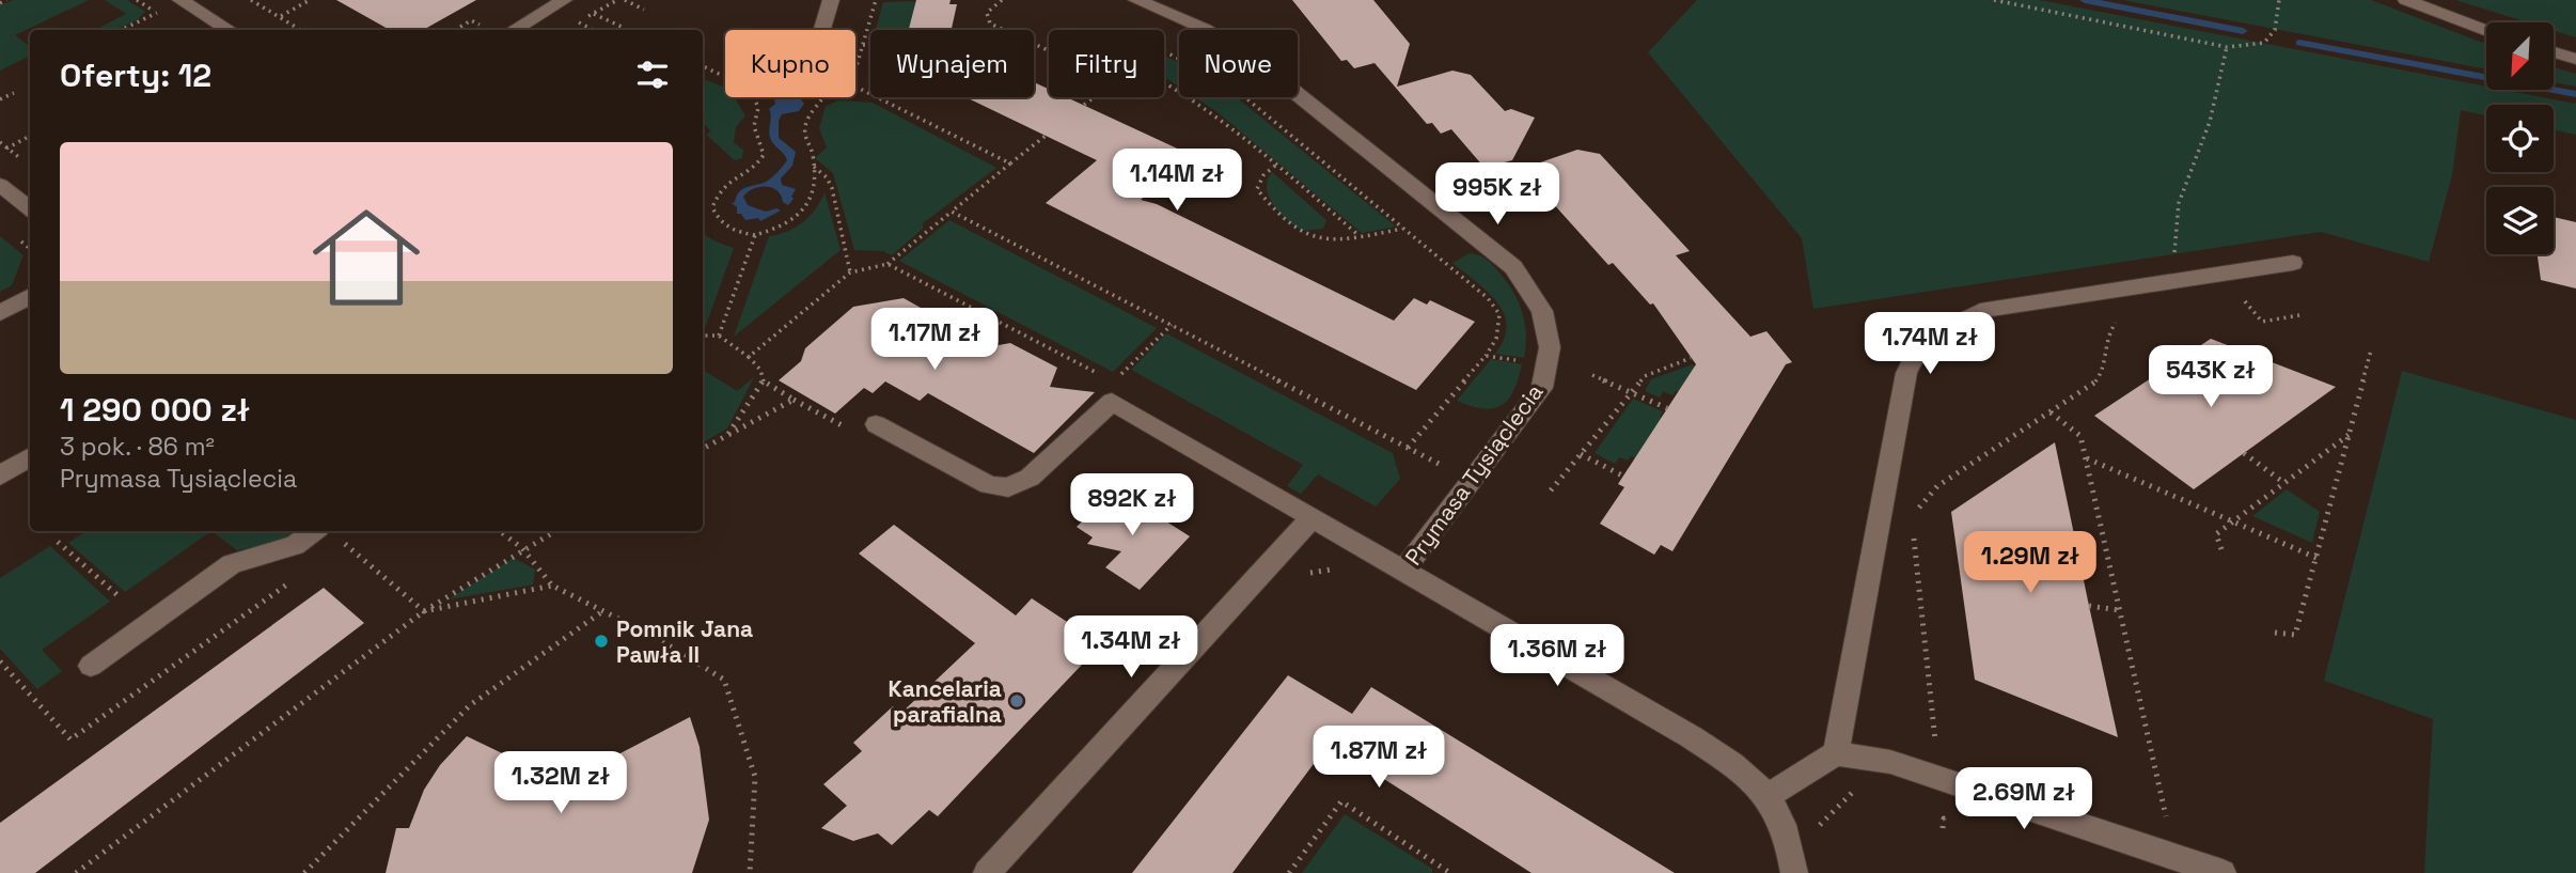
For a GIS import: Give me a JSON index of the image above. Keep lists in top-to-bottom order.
{
  "streets": {
    "street": ["Prymasa Tysiąclecia"]
  },
  "places": ["Pomnik Jana Pawła II", "Kancelaria parafialna"],
  "north": "bottom left",
  "page": {
    "chip": [
      "Kupno",
      "Wynajem",
      "Filtry",
      "Nowe"
    ],
    "heading": "Oferty: 12",
    "list": [
      {
        "name": "1 290 000 zł",
        "note": "3 pok. · 86 m² · Prymasa Tysiąclecia"
      }
    ],
    "price": [
      "1.14M zł",
      "995K zł",
      "1.17M zł",
      "1.74M zł",
      "543K zł",
      "892K zł",
      "1.29M zł",
      "1.34M zł",
      "1.36M zł",
      "1.87M zł",
      "1.32M zł",
      "2.69M zł"
    ]
  }
}
